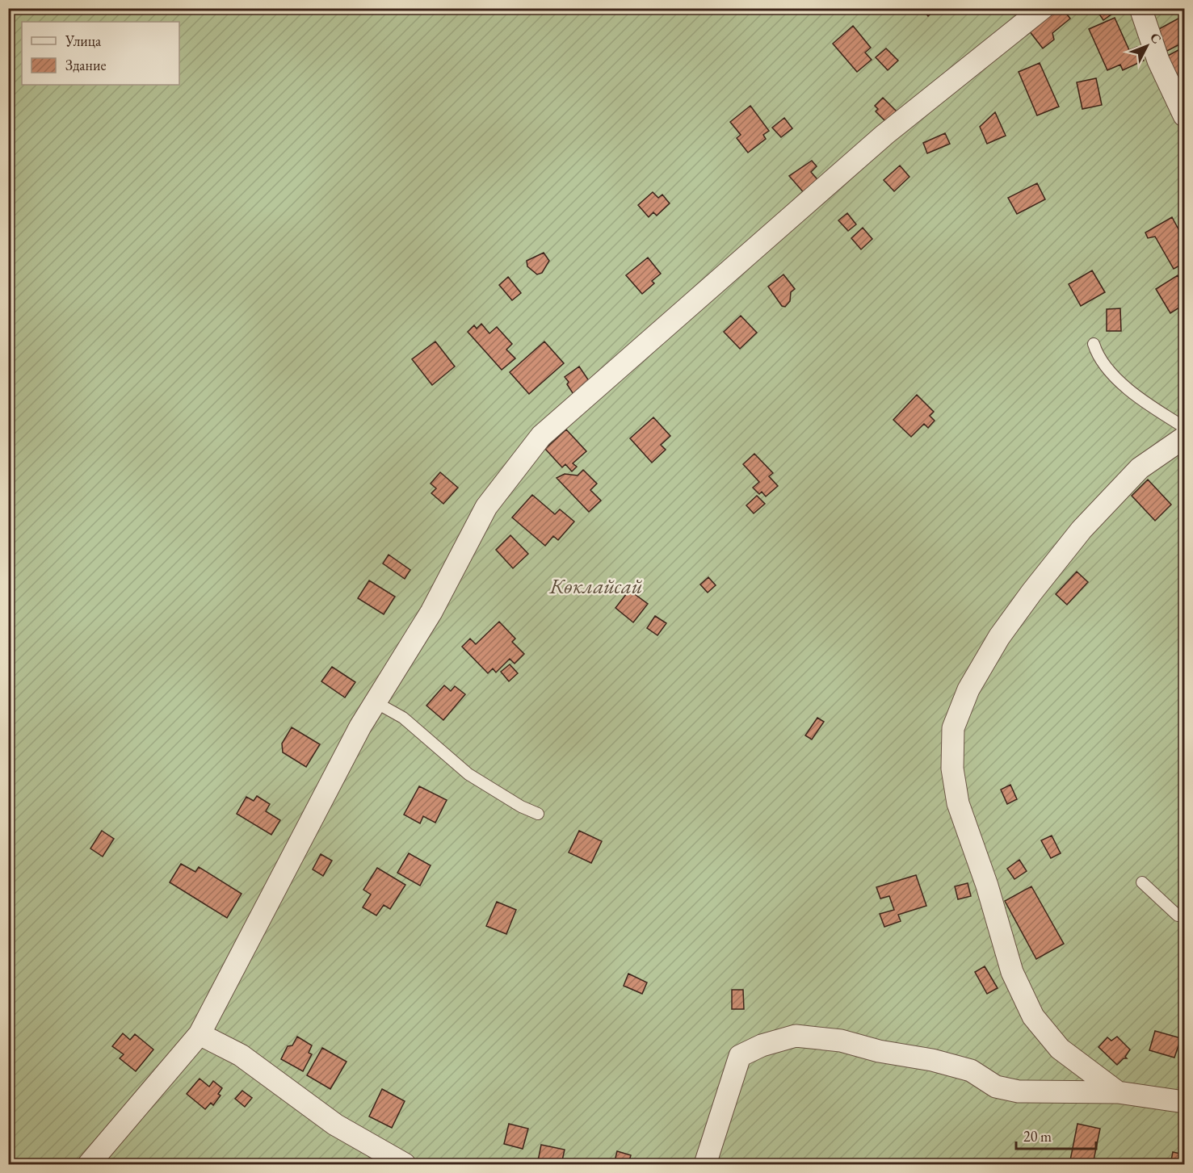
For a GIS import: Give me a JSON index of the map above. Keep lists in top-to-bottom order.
{
  "parks": ["Көклайсай"],
  "legend": ["Улица", "Здание"],
  "scale_bar": "20 m",
  "north": "top right"
}
